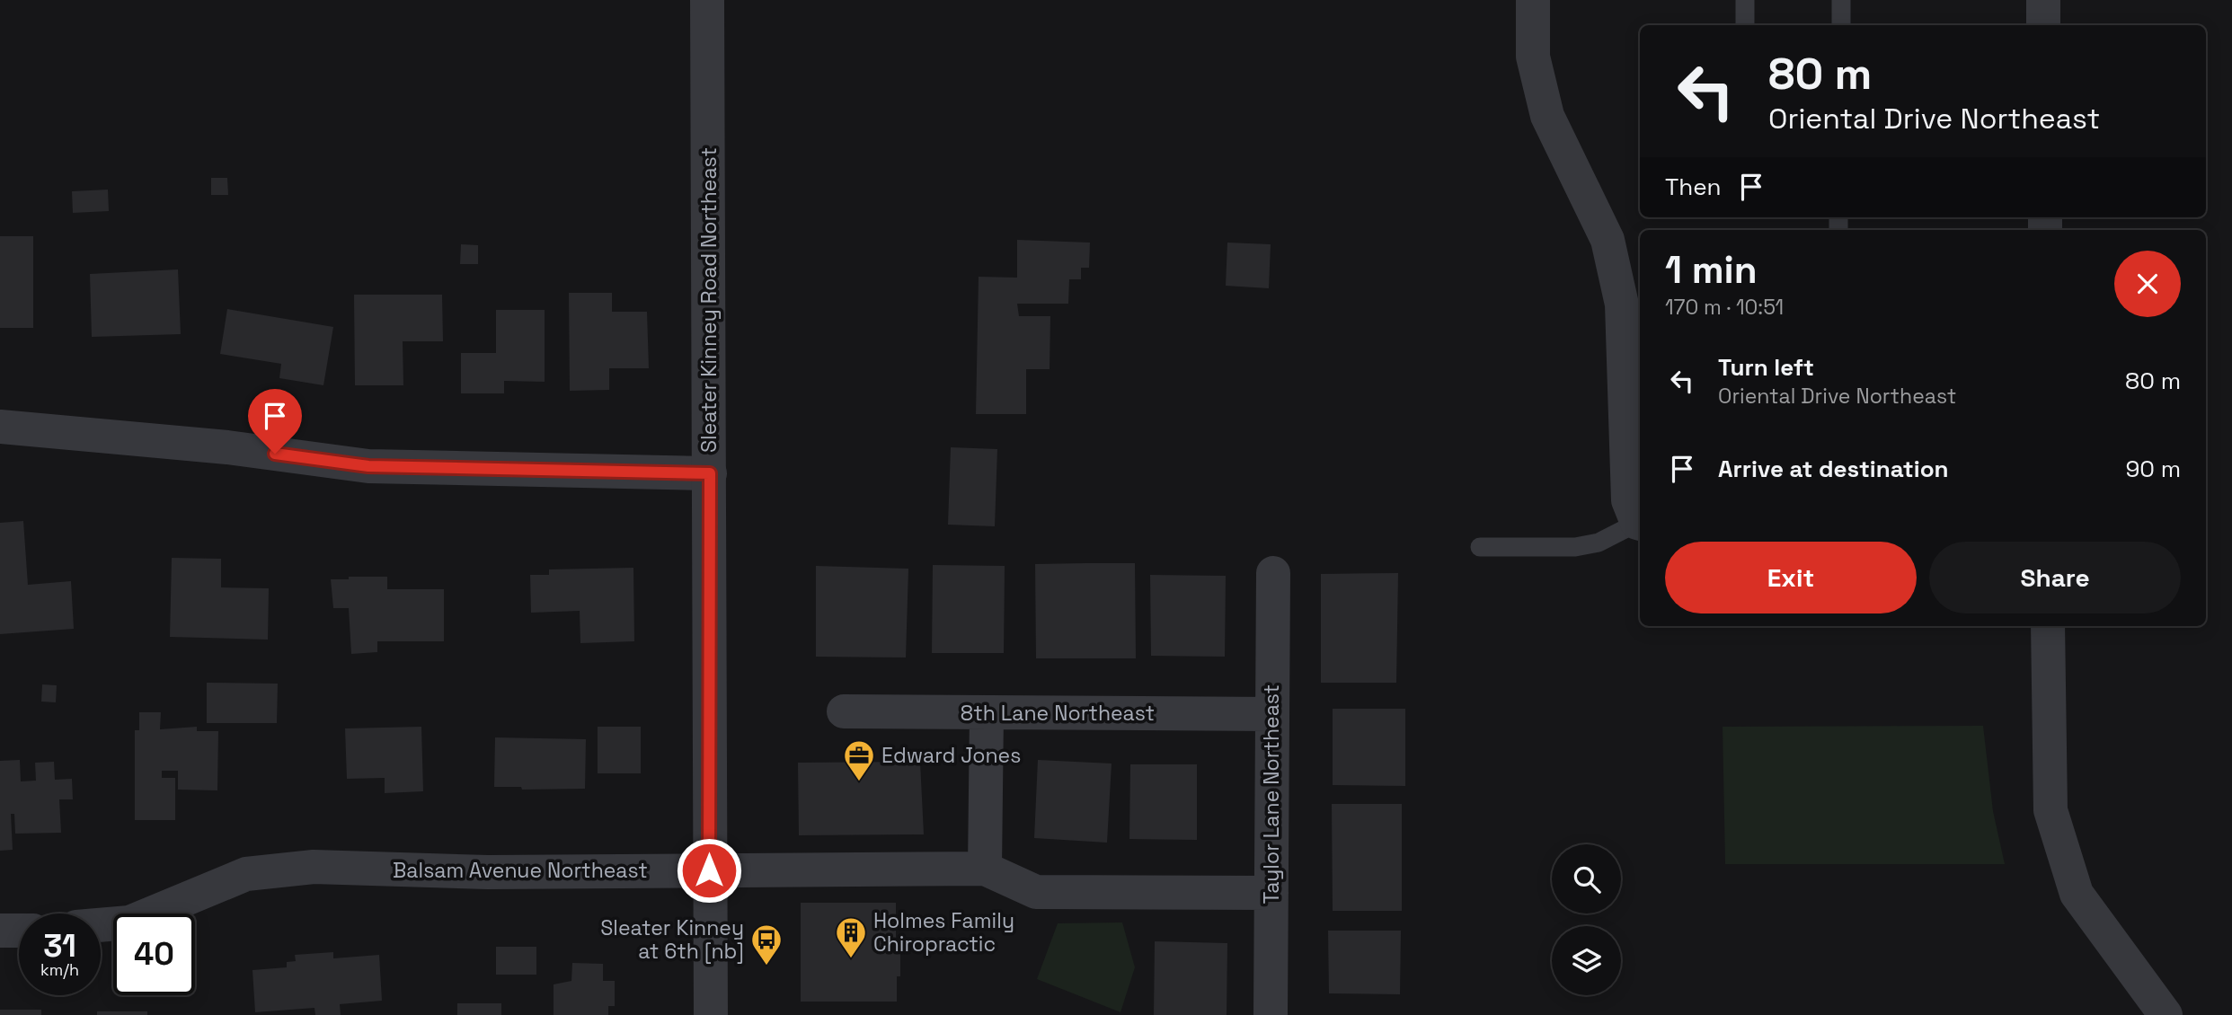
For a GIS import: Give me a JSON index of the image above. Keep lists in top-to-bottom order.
{
  "streets": {
    "street": [
      "Sleater Kinney Road Northeast",
      "8th Lane Northeast",
      "Taylor Lane Northeast",
      "Balsam Avenue Northeast"
    ]
  },
  "crossings": [
    ["Sleater Kinney Road Northeast", "Balsam Avenue Northeast"],
    ["8th Lane Northeast", "Taylor Lane Northeast"],
    ["Taylor Lane Northeast", "Balsam Avenue Northeast"]
  ],
  "places": {
    "office": ["Edward Jones"],
    "building": ["Holmes Family Chiropractic"],
    "bus stop": ["Sleater Kinney at 6th [nb]"]
  },
  "page": {
    "turn": ["80 m", "Oriental Drive Northeast"],
    "then": "Then",
    "heading": ["1 min", "170 m · 10:51"],
    "list": [
      {
        "name": "Turn left",
        "note": "Oriental Drive Northeast",
        "value": "80 m"
      },
      {
        "name": "Arrive at destination",
        "value": "90 m"
      }
    ],
    "buttons": ["Exit", "Share"],
    "speed": "31 km/h",
    "limit": "40"
  }
}
